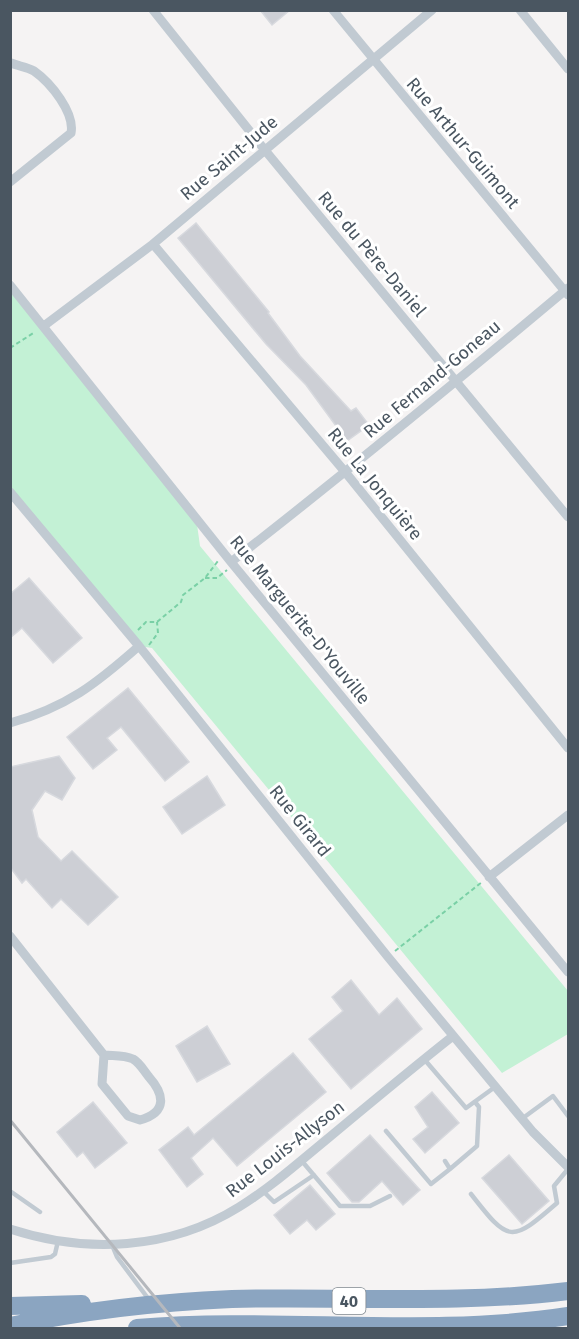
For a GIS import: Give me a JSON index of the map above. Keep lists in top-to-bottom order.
{
  "streets": {
    "highway": ["40"],
    "street": [
      "Rue Arthur-Guimont",
      "Rue Saint-Jude",
      "Rue du Père-Daniel",
      "Rue Fernand-Goneau",
      "Rue La Jonquière",
      "Rue Marguerite-D'Youville",
      "Rue Girard",
      "Rue Louis-Allyson"
    ]
  },
  "crossings": [
    ["Rue Arthur-Guimont", "Rue Saint-Jude"],
    ["Rue Arthur-Guimont", "Rue Fernand-Goneau"],
    ["Rue Saint-Jude", "Rue du Père-Daniel"],
    ["Rue Saint-Jude", "Rue La Jonquière"],
    ["Rue Saint-Jude", "Rue Marguerite-D'Youville"],
    ["Rue du Père-Daniel", "Rue Fernand-Goneau"],
    ["Rue Fernand-Goneau", "Rue La Jonquière"],
    ["Rue Fernand-Goneau", "Rue Marguerite-D'Youville"],
    ["Rue Girard", "Rue Louis-Allyson"]
  ]
}
